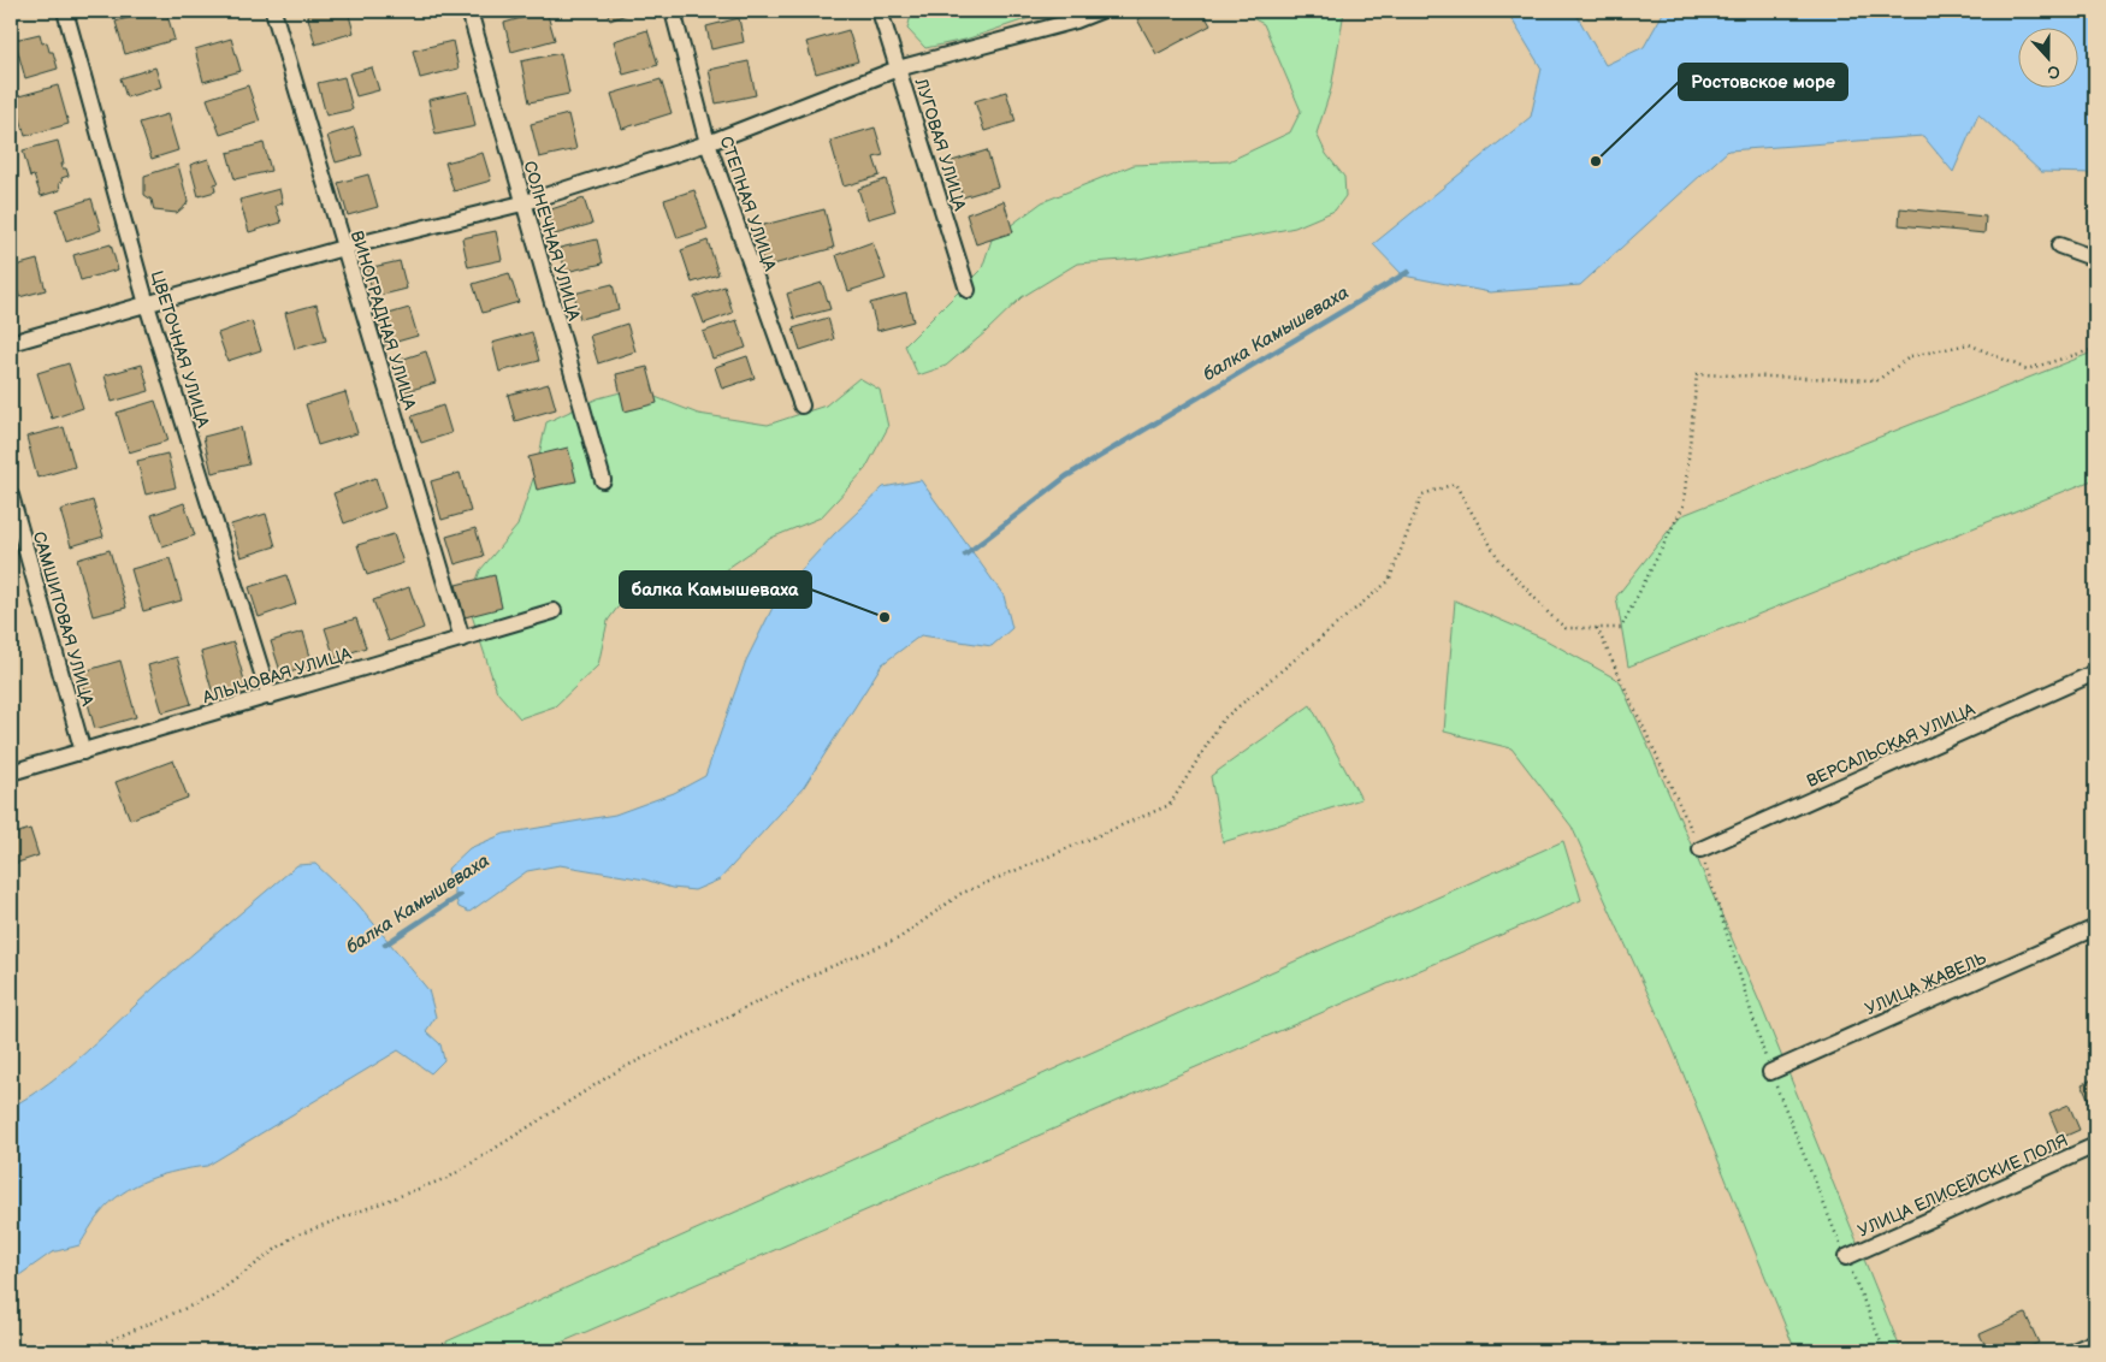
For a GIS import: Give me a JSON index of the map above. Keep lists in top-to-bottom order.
{
  "streets": {
    "street": [
      "ЛУГОВАЯ УЛИЦА",
      "СТЕПНАЯ УЛИЦА",
      "СОЛНЕЧНАЯ УЛИЦА",
      "ВИНОГРАДНАЯ УЛИЦА",
      "ЦВЕТОЧНАЯ УЛИЦА",
      "САМШИТОВАЯ УЛИЦА",
      "АЛЫЧОВАЯ УЛИЦА",
      "ВЕРСАЛЬСКАЯ УЛИЦА",
      "УЛИЦА ЖАВЕЛЬ",
      "УЛИЦА ЕЛИСЕЙСКИЕ ПОЛЯ"
    ]
  },
  "crossings": [
    ["ВИНОГРАДНАЯ УЛИЦА", "АЛЫЧОВАЯ УЛИЦА"],
    ["ЦВЕТОЧНАЯ УЛИЦА", "АЛЫЧОВАЯ УЛИЦА"],
    ["САМШИТОВАЯ УЛИЦА", "АЛЫЧОВАЯ УЛИЦА"]
  ],
  "water": ["балка Камышеваха"],
  "places": ["Ростовское море", "балка Камышеваха"],
  "north": "bottom"
}
